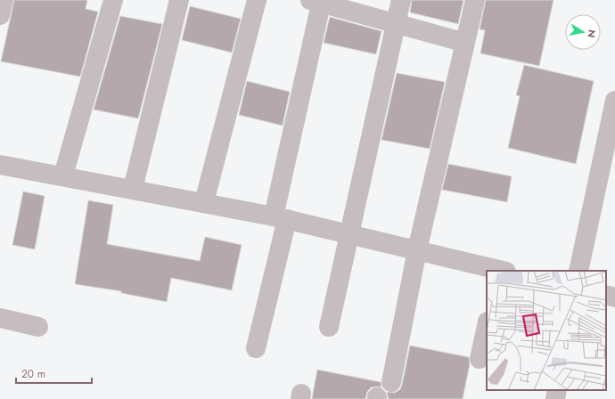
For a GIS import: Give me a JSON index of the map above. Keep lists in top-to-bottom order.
{
  "scale_bar": "20 m",
  "north": "right"
}
